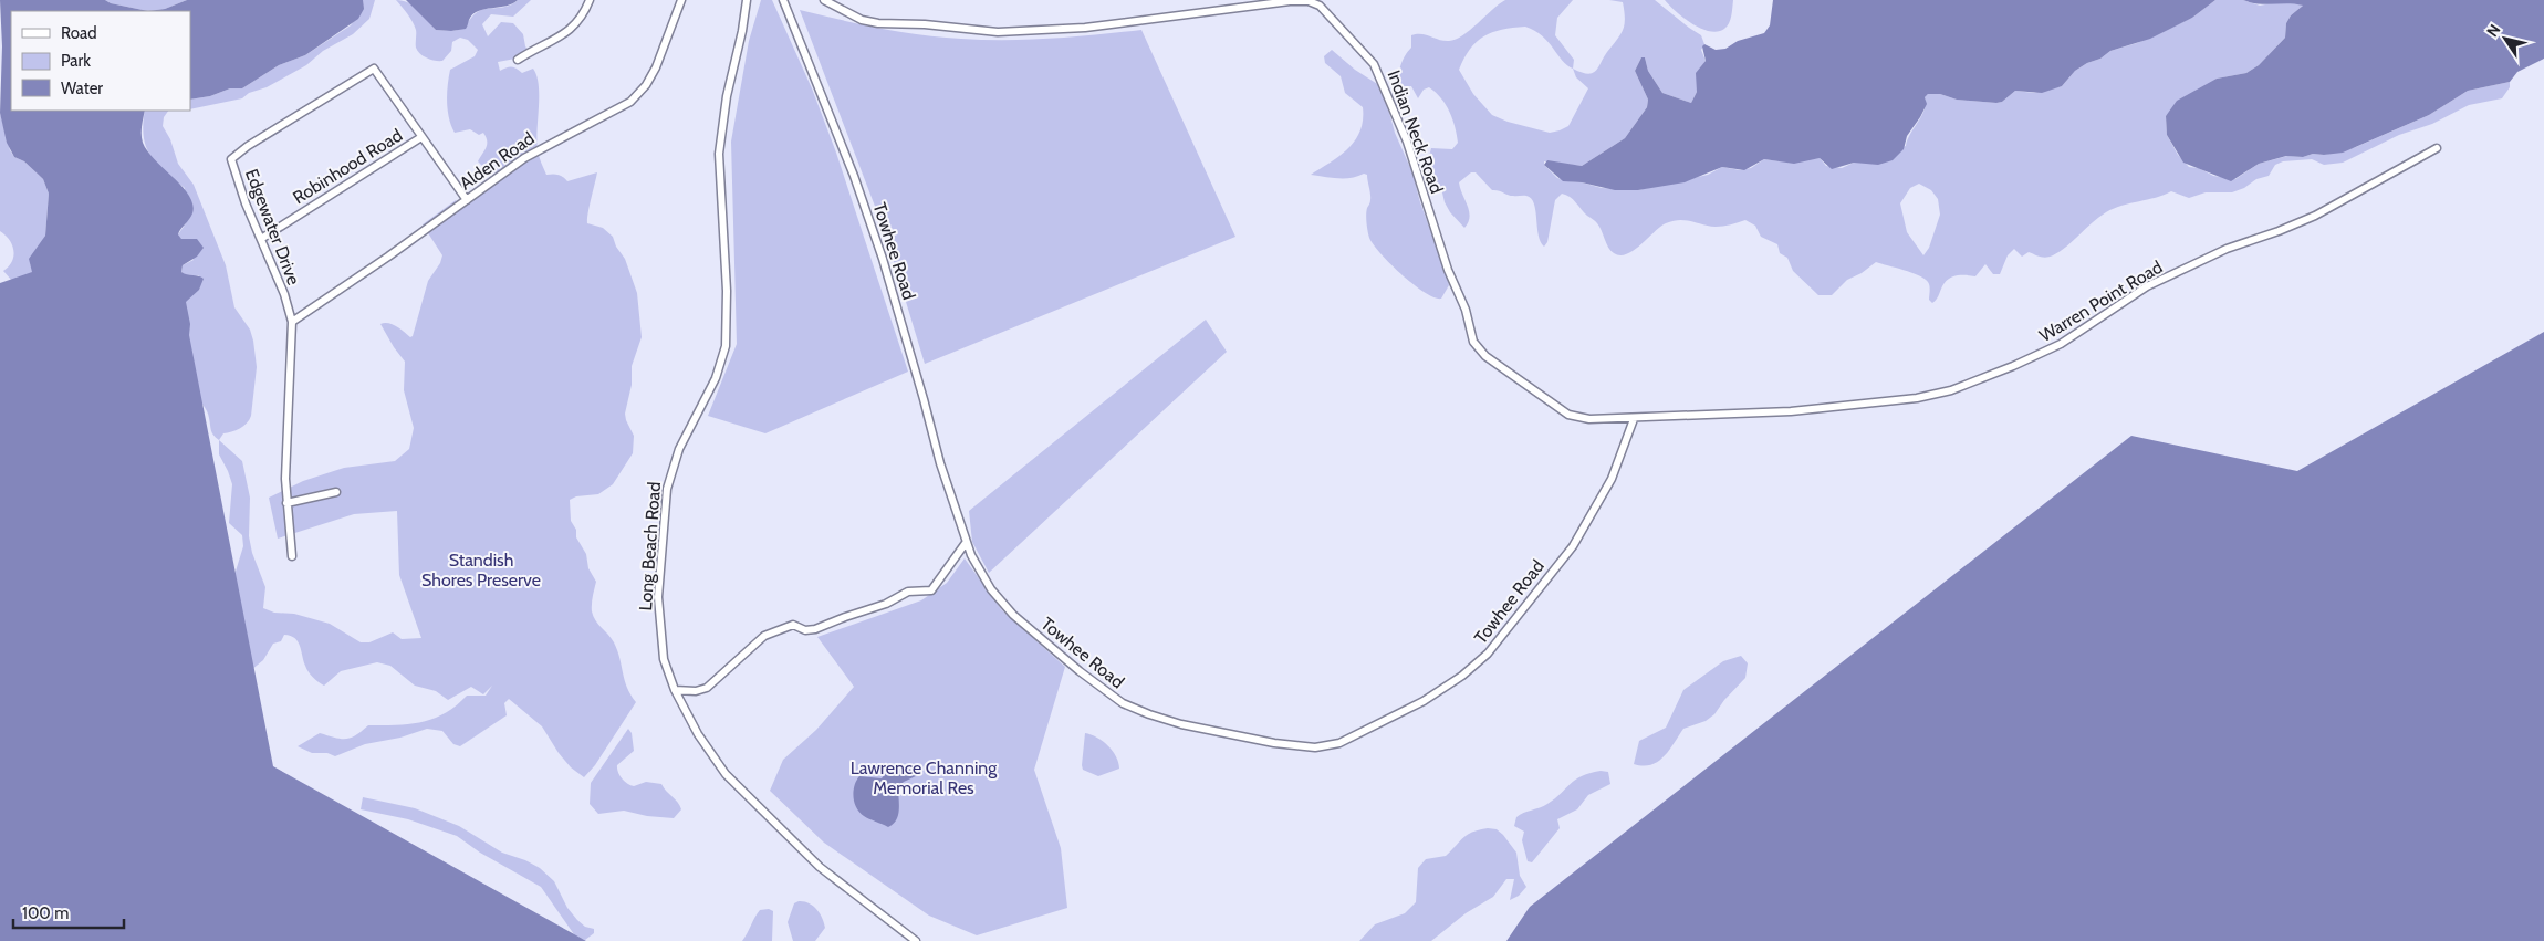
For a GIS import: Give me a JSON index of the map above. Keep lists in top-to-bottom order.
{
  "streets": {
    "street": [
      "Indian Neck Road",
      "Alden Road",
      "Robinhood Road",
      "Edgewater Drive",
      "Towhee Road",
      "Warren Point Road",
      "Long Beach Road"
    ]
  },
  "crossings": [
    ["Indian Neck Road", "Towhee Road"],
    ["Indian Neck Road", "Warren Point Road"],
    ["Alden Road", "Edgewater Drive"],
    ["Robinhood Road", "Edgewater Drive"]
  ],
  "parks": ["Standish Shores Preserve", "Lawrence Channing Memorial Res"],
  "legend": ["Road", "Park", "Water"],
  "scale_bar": "100 m",
  "north": "top left"
}
